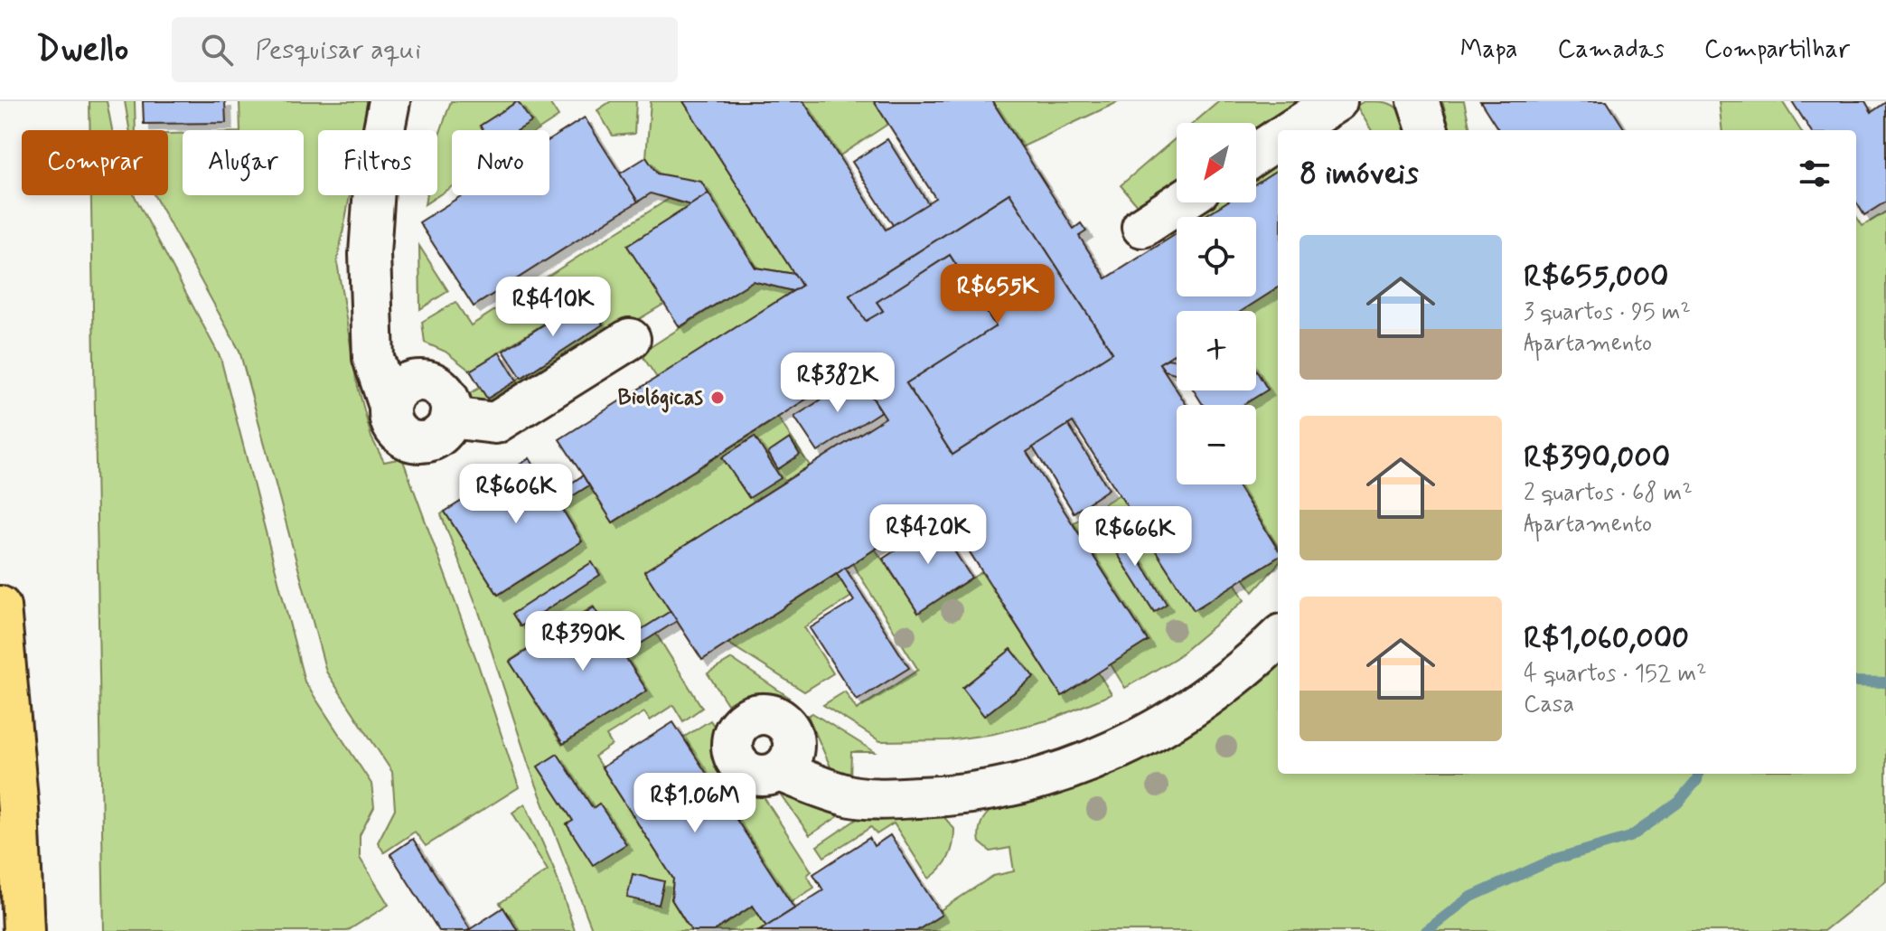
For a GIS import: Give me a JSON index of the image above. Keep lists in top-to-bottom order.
{
  "places": ["Biológicas"],
  "north": "bottom left",
  "page": {
    "header": "Dwello",
    "search": "Pesquisar aqui",
    "nav": ["Mapa", "Camadas", "Compartilhar"],
    "map_buttons": ["+", "−"],
    "chip": [
      "Comprar",
      "Alugar",
      "Filtros",
      "Novo"
    ],
    "heading": "8 imóveis",
    "list": [
      {
        "name": "R$655,000",
        "note": "3 quartos · 95 m² · Apartamento"
      },
      {
        "name": "R$390,000",
        "note": "2 quartos · 68 m² · Apartamento"
      },
      {
        "name": "R$1,060,000",
        "note": "4 quartos · 152 m² · Casa"
      }
    ],
    "price": [
      "R$655K",
      "R$410K",
      "R$382K",
      "R$606K",
      "R$420K",
      "R$666K",
      "R$390K",
      "R$1.06M"
    ]
  }
}
